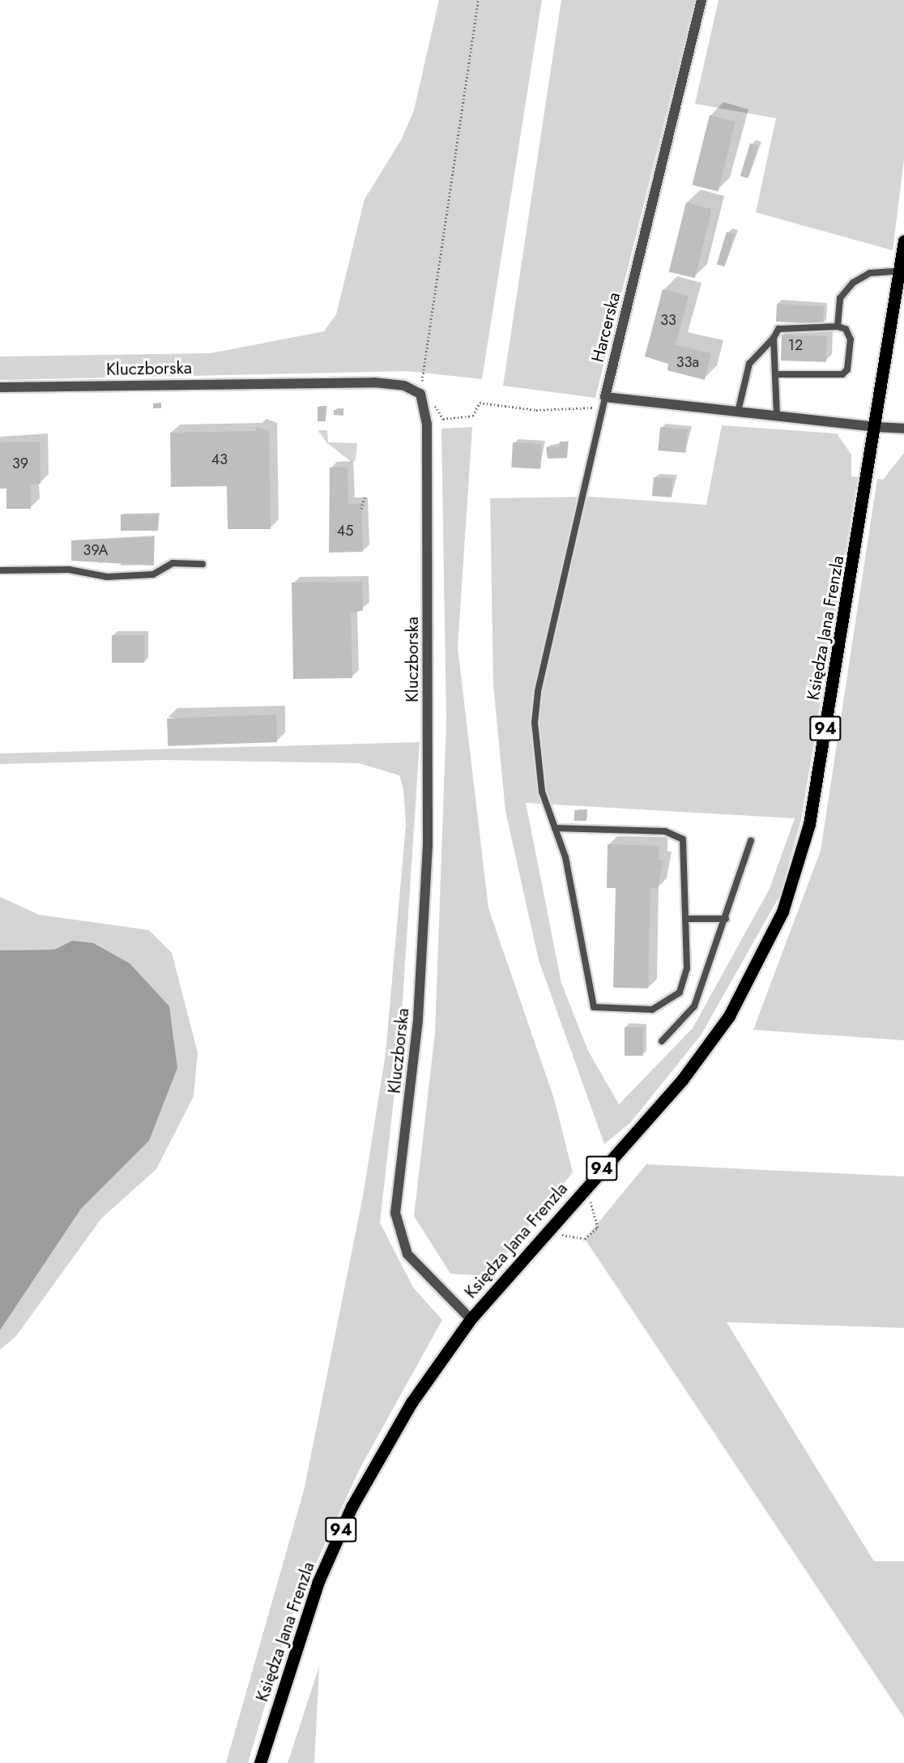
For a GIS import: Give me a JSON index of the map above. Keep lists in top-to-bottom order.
{
  "streets": {
    "main road": ["Księdza Jana Frenzla", "94"],
    "street": ["Harcerska", "Kluczborska"]
  },
  "crossings": [
    ["Kluczborska", "Księdza Jana Frenzla"]
  ],
  "house_numbers": [
    "33",
    "12",
    "33a",
    "43",
    "39",
    "45",
    "39A"
  ]
}
